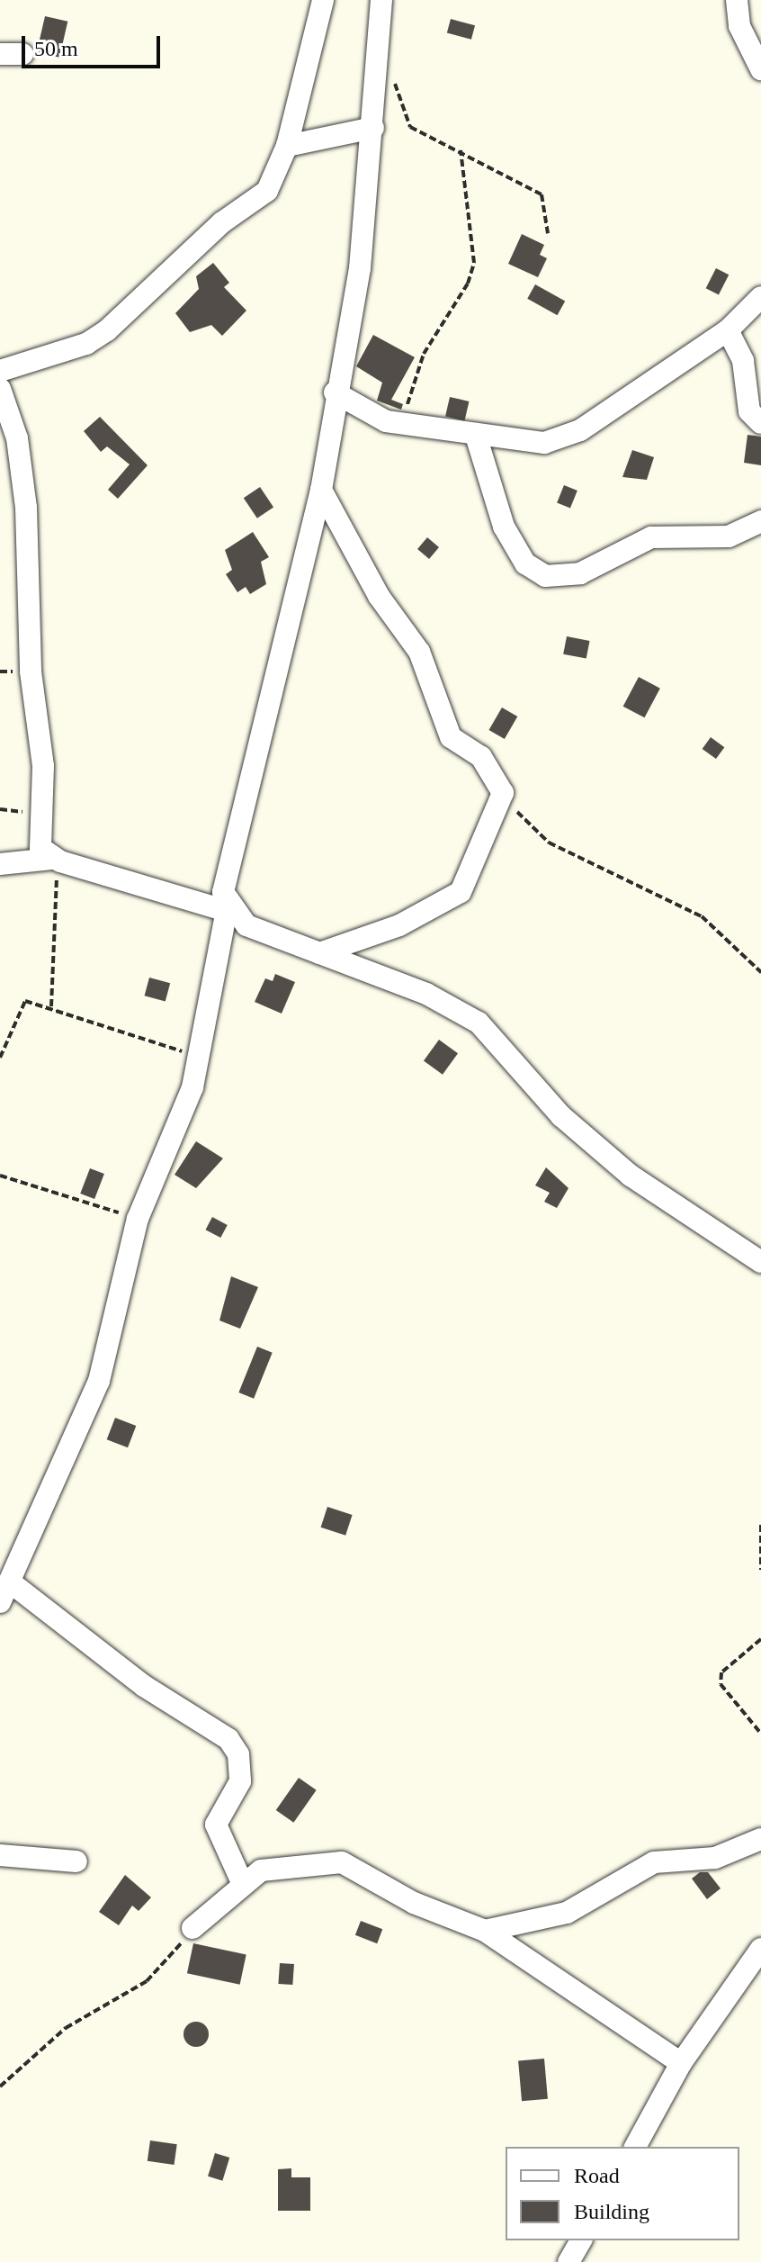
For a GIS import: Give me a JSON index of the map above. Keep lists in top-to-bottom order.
{
  "legend": ["Road", "Building"],
  "scale_bar": "50 m"
}
